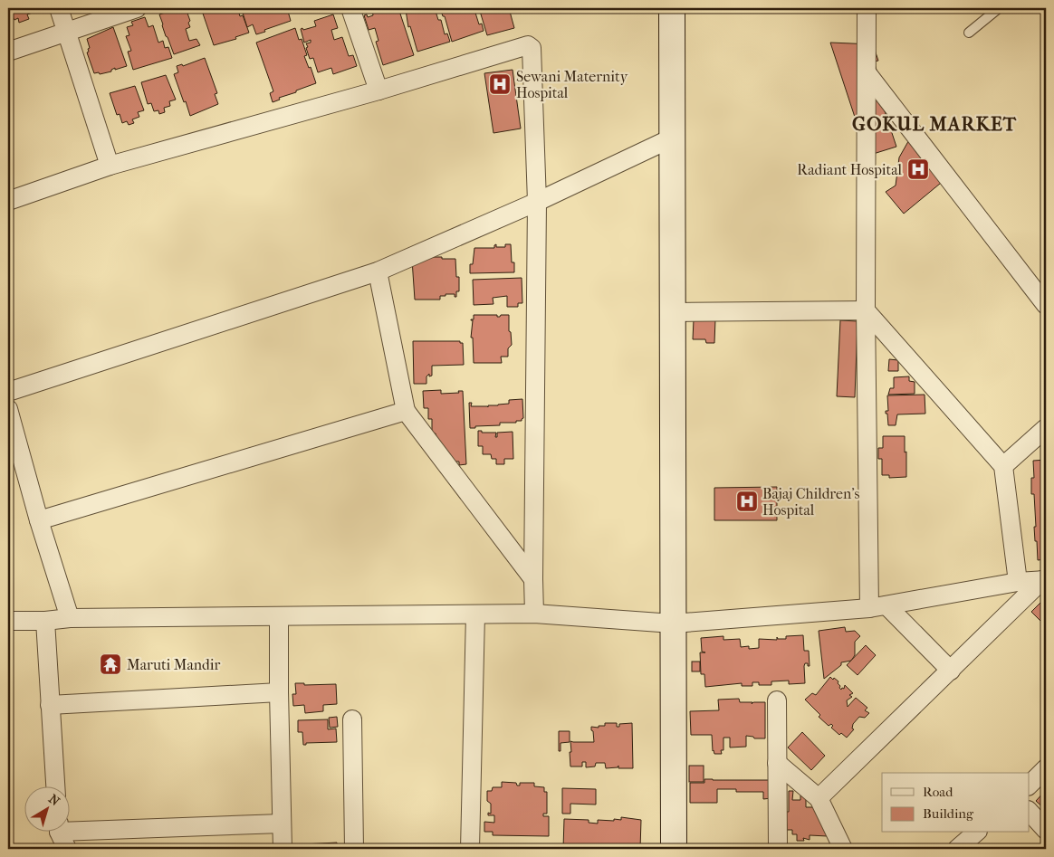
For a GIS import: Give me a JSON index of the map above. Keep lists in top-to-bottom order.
{
  "districts": ["GOKUL MARKET"],
  "places": {
    "hospital": ["Sewani Maternity Hospital", "Radiant Hospital", "Bajaj Children's Hospital"],
    "temple": ["Maruti Mandir"]
  },
  "legend": ["Road", "Building"],
  "north": "top right"
}
